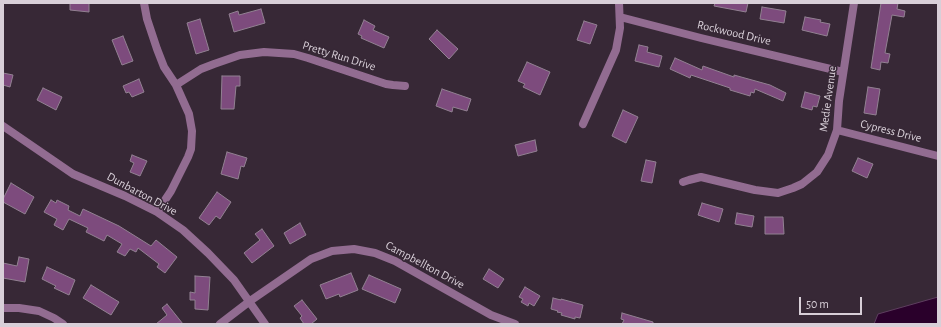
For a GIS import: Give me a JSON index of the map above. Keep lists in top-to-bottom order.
{
  "streets": {
    "street": [
      "Rockwood Drive",
      "Pretty Run Drive",
      "Medie Avenue",
      "Cypress Drive",
      "Dunbarton Drive",
      "Campbellton Drive"
    ]
  },
  "crossings": [
    ["Rockwood Drive", "Medie Avenue"],
    ["Medie Avenue", "Cypress Drive"],
    ["Dunbarton Drive", "Campbellton Drive"]
  ],
  "scale_bar": "50 m"
}
